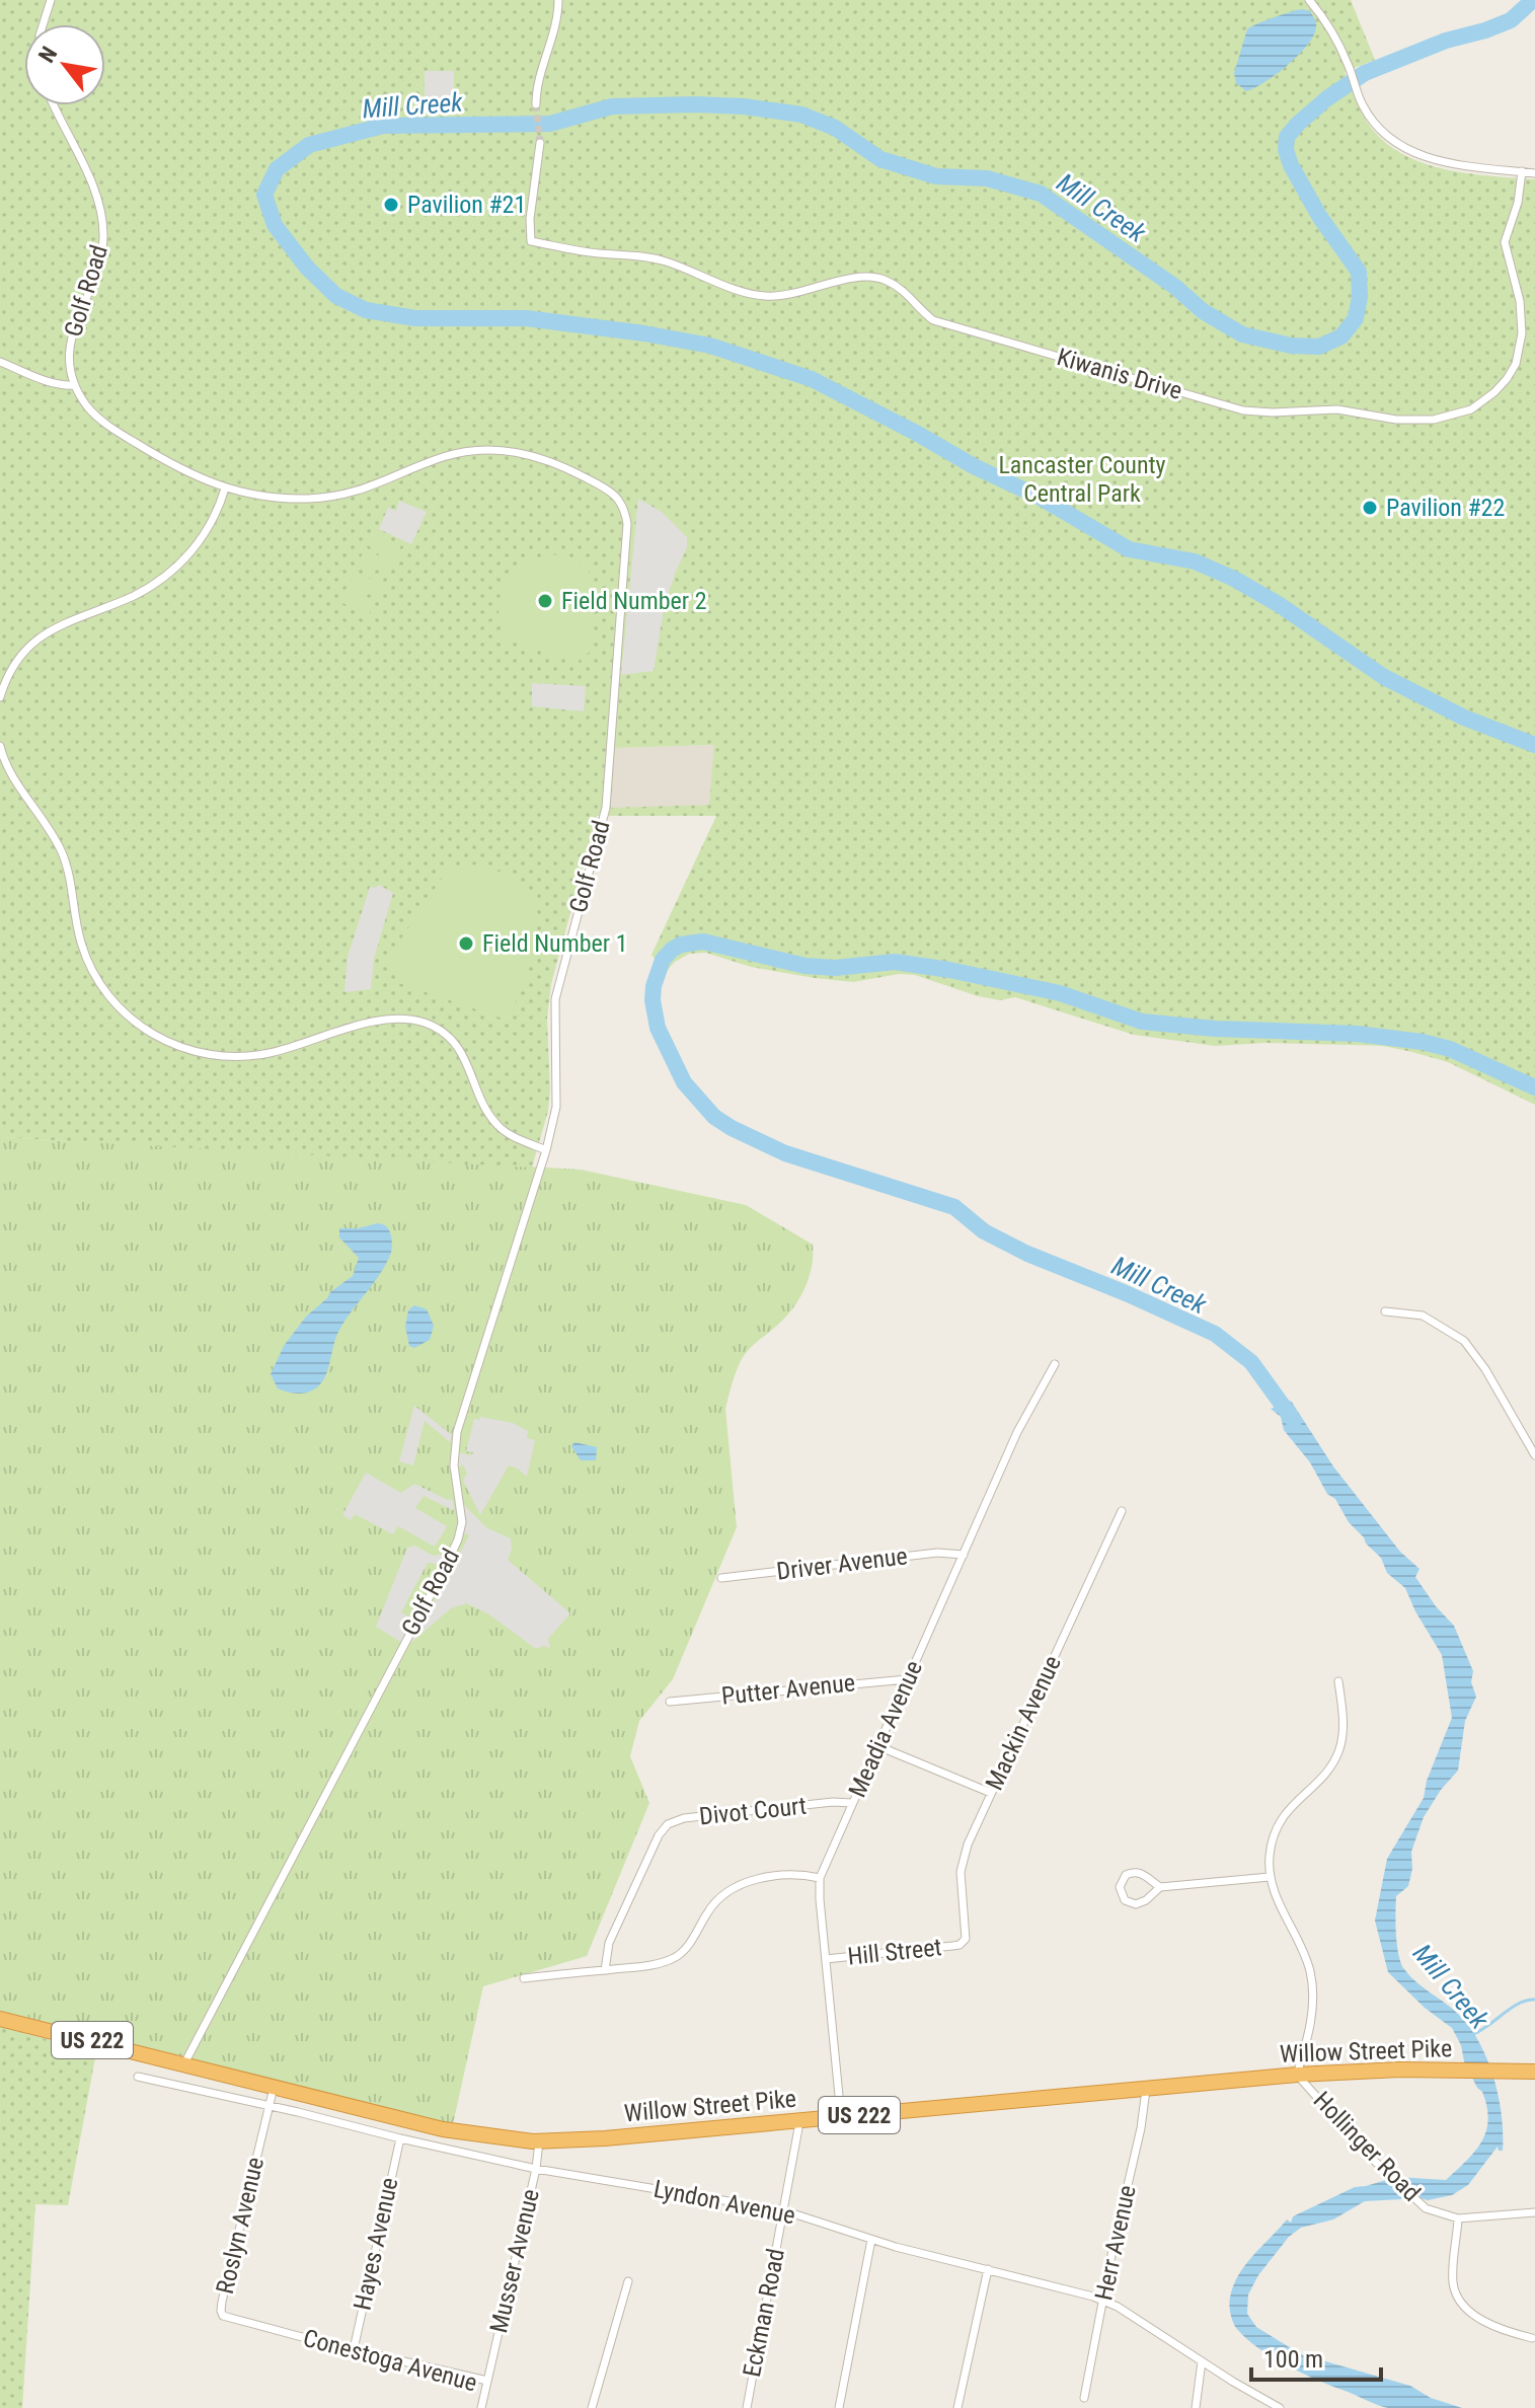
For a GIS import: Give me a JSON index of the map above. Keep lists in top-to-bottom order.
{
  "streets": {
    "highway": ["US 222", "Willow Street Pike"],
    "street": [
      "Golf Road",
      "Kiwanis Drive",
      "Driver Avenue",
      "Putter Avenue",
      "Mackin Avenue",
      "Meadia Avenue",
      "Divot Court",
      "Hill Street",
      "Hollinger Road",
      "Lyndon Avenue",
      "Roslyn Avenue",
      "Herr Avenue",
      "Hayes Avenue",
      "Musser Avenue",
      "Eckman Road",
      "Conestoga Avenue"
    ]
  },
  "crossings": [
    ["Golf Road", "Willow Street Pike"],
    ["Driver Avenue", "Meadia Avenue"],
    ["Putter Avenue", "Meadia Avenue"],
    ["Mackin Avenue", "Hill Street"],
    ["Meadia Avenue", "Divot Court"],
    ["Meadia Avenue", "Hill Street"],
    ["Meadia Avenue", "Willow Street Pike"],
    ["Willow Street Pike", "Hollinger Road"],
    ["Willow Street Pike", "Roslyn Avenue"],
    ["Willow Street Pike", "Herr Avenue"],
    ["Willow Street Pike", "Musser Avenue"],
    ["Willow Street Pike", "Eckman Road"],
    ["Lyndon Avenue", "Roslyn Avenue"],
    ["Lyndon Avenue", "Herr Avenue"],
    ["Lyndon Avenue", "Hayes Avenue"],
    ["Lyndon Avenue", "Musser Avenue"],
    ["Lyndon Avenue", "Eckman Road"],
    ["Roslyn Avenue", "Conestoga Avenue"],
    ["Hayes Avenue", "Conestoga Avenue"],
    ["Musser Avenue", "Conestoga Avenue"]
  ],
  "water": ["Mill Creek"],
  "parks": ["Lancaster County Central Park"],
  "places": [
    "Pavilion #21",
    "Pavilion #22",
    "Field Number 2",
    "Field Number 1"
  ],
  "scale_bar": "100 m",
  "north": "top left"
}
